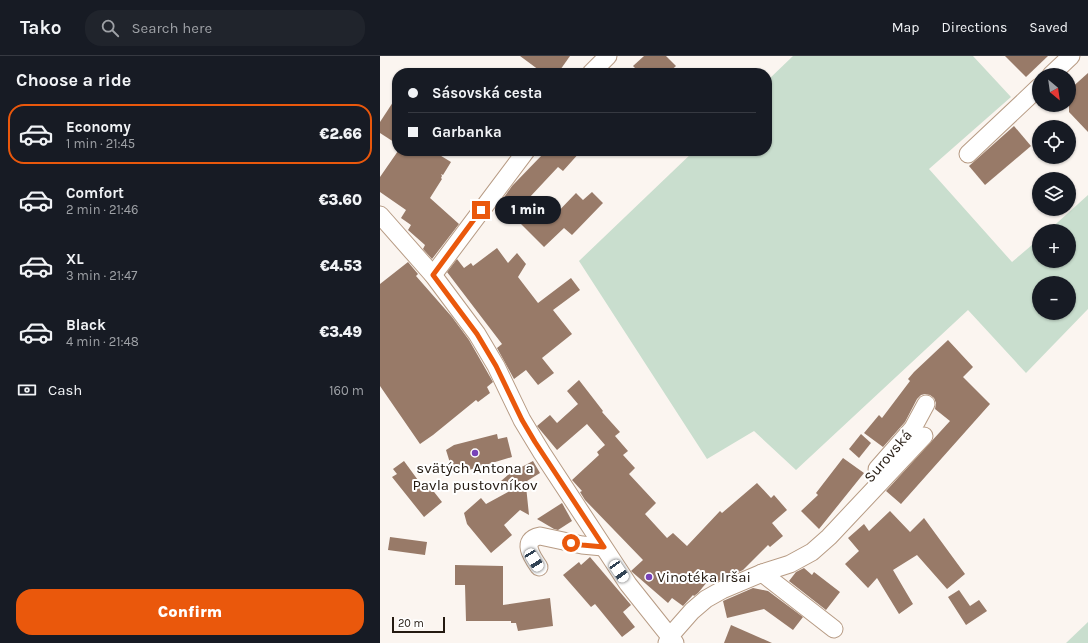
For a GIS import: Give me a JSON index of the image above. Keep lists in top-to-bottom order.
{
  "streets": {
    "street": ["Surovská"]
  },
  "places": ["svätých Antona a Pavla pustovníkov", "Vinotéka Iršai"],
  "scale_bar": "20 m",
  "north": "bottom right",
  "page": {
    "header": "Tako",
    "search": "Search here",
    "nav": ["Map", "Directions", "Saved"],
    "heading": "Choose a ride",
    "map_buttons": ["+", "−"],
    "banner": ["Sásovská cesta", "Garbanka"],
    "list": [
      {
        "name": "Economy",
        "note": "1 min · 21:45",
        "value": "€2.66"
      },
      {
        "name": "Comfort",
        "note": "2 min · 21:46",
        "value": "€3.60"
      },
      {
        "name": "XL",
        "note": "3 min · 21:47",
        "value": "€4.53"
      },
      {
        "name": "Black",
        "note": "4 min · 21:48",
        "value": "€3.49"
      }
    ],
    "bubble": "1 min",
    "pay": ["Cash", "160 m"],
    "buttons": "Confirm",
    "scale": "20 m"
  }
}
